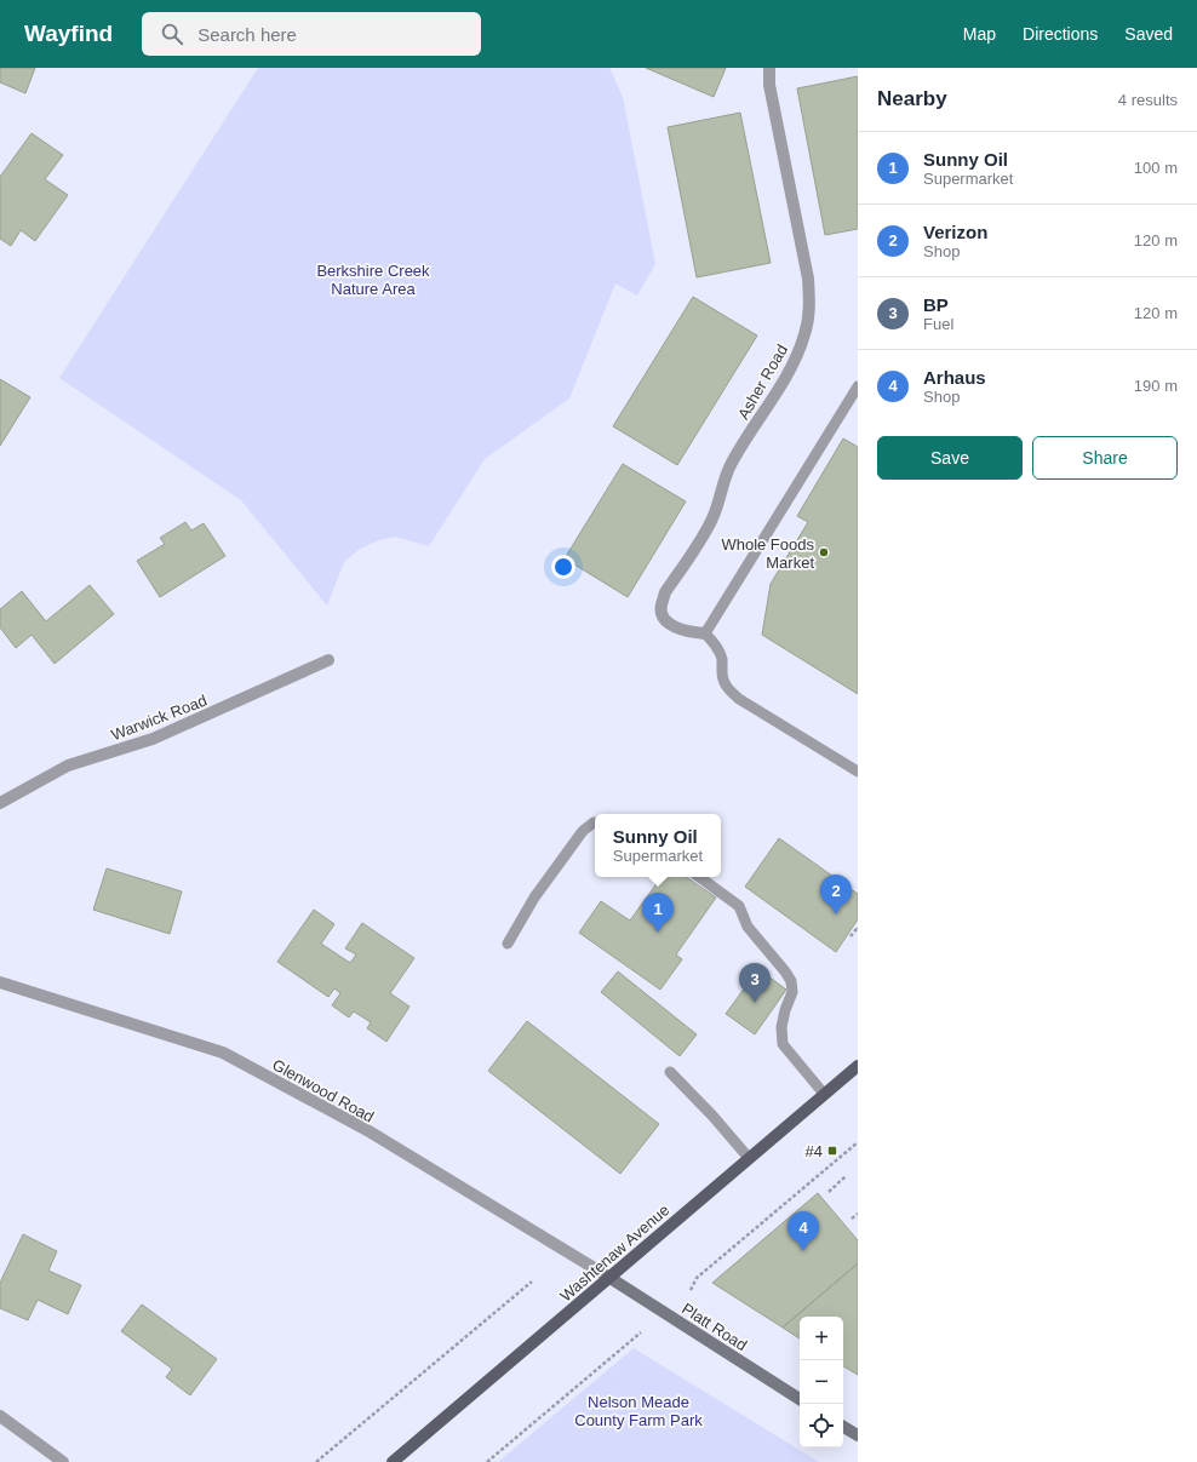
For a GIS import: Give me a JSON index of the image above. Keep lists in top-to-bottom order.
{
  "streets": {
    "main road": ["Washtenaw Avenue"],
    "street": [
      "Asher Road",
      "Warwick Road",
      "Glenwood Road",
      "Platt Road"
    ]
  },
  "crossings": [
    ["Glenwood Road", "Washtenaw Avenue"],
    ["Glenwood Road", "Platt Road"],
    ["Washtenaw Avenue", "Platt Road"]
  ],
  "parks": ["Berkshire Creek Nature Area", "Nelson Meade County Farm Park"],
  "places": {
    "other": ["Whole Foods Market"],
    "transit": ["#4"]
  },
  "page": {
    "header": "Wayfind",
    "search": "Search here",
    "nav": ["Map", "Directions", "Saved"],
    "heading": ["Nearby", "4 results"],
    "list": [
      {
        "mark": "1",
        "name": "Sunny Oil",
        "note": "Supermarket",
        "value": "100 m"
      },
      {
        "mark": "2",
        "name": "Verizon",
        "note": "Shop",
        "value": "120 m"
      },
      {
        "mark": "3",
        "name": "BP",
        "note": "Fuel",
        "value": "120 m"
      },
      {
        "mark": "4",
        "name": "Arhaus",
        "note": "Shop",
        "value": "190 m"
      }
    ],
    "buttons": ["Save", "Share"],
    "popup": ["Sunny Oil", "Supermarket"],
    "pins": [
      "2",
      "1",
      "3",
      "4"
    ],
    "map_buttons": ["+", "−"]
  }
}
